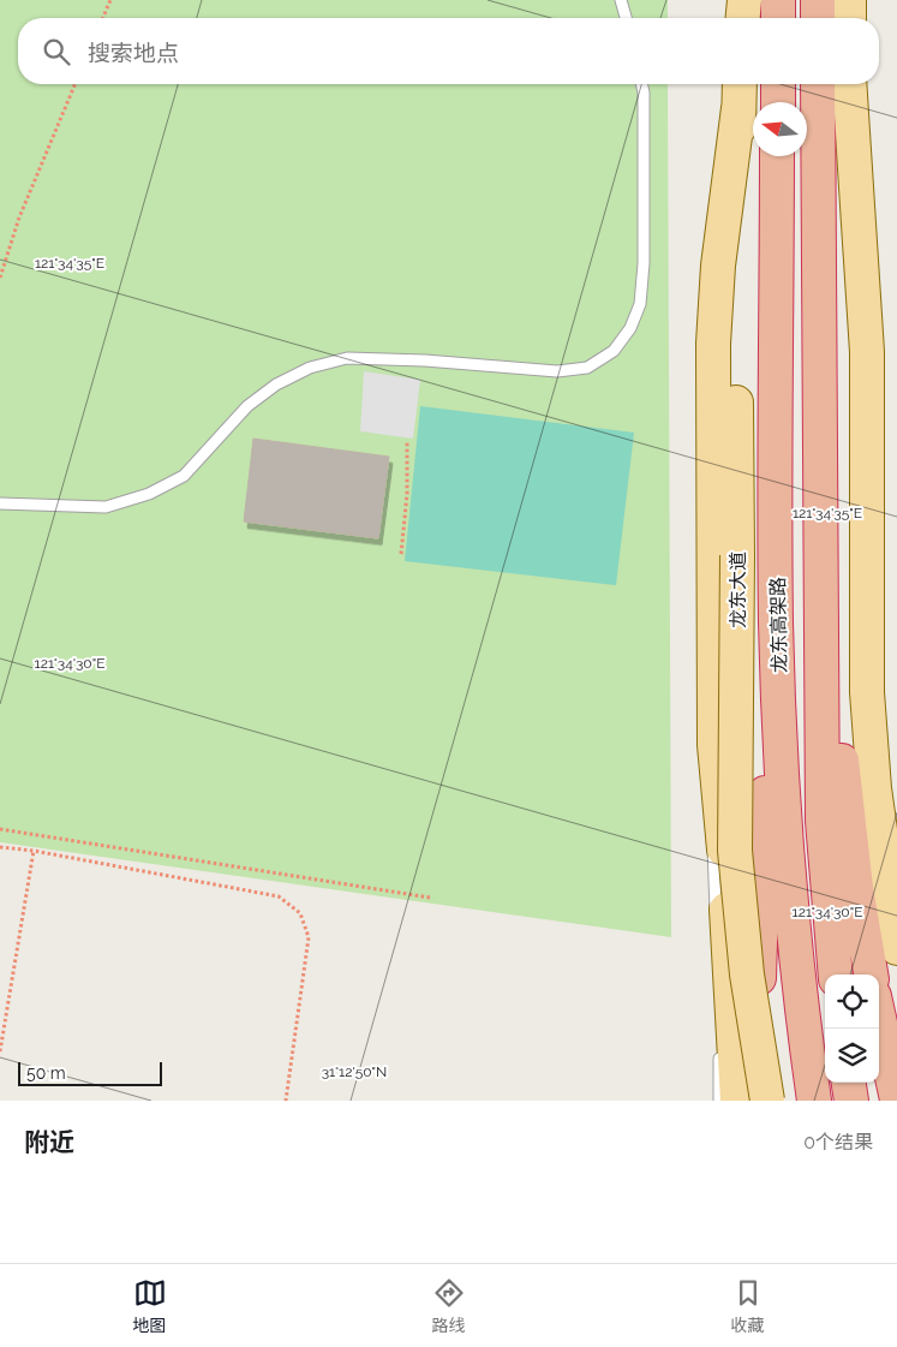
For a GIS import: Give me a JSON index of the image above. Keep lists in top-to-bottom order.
{
  "streets": {
    "highway": ["龙东高架路"],
    "main road": ["龙东大道"]
  },
  "scale_bar": "50 m",
  "north": "left",
  "page": {
    "search": "搜索地点",
    "scale": "50 m",
    "heading": ["附近", "0个结果"],
    "nav": ["地图", "路线", "收藏"]
  },
  "coordinates": ["121°34'35\"E", "121°34'30\"E", "31°12'50\"N"]
}
